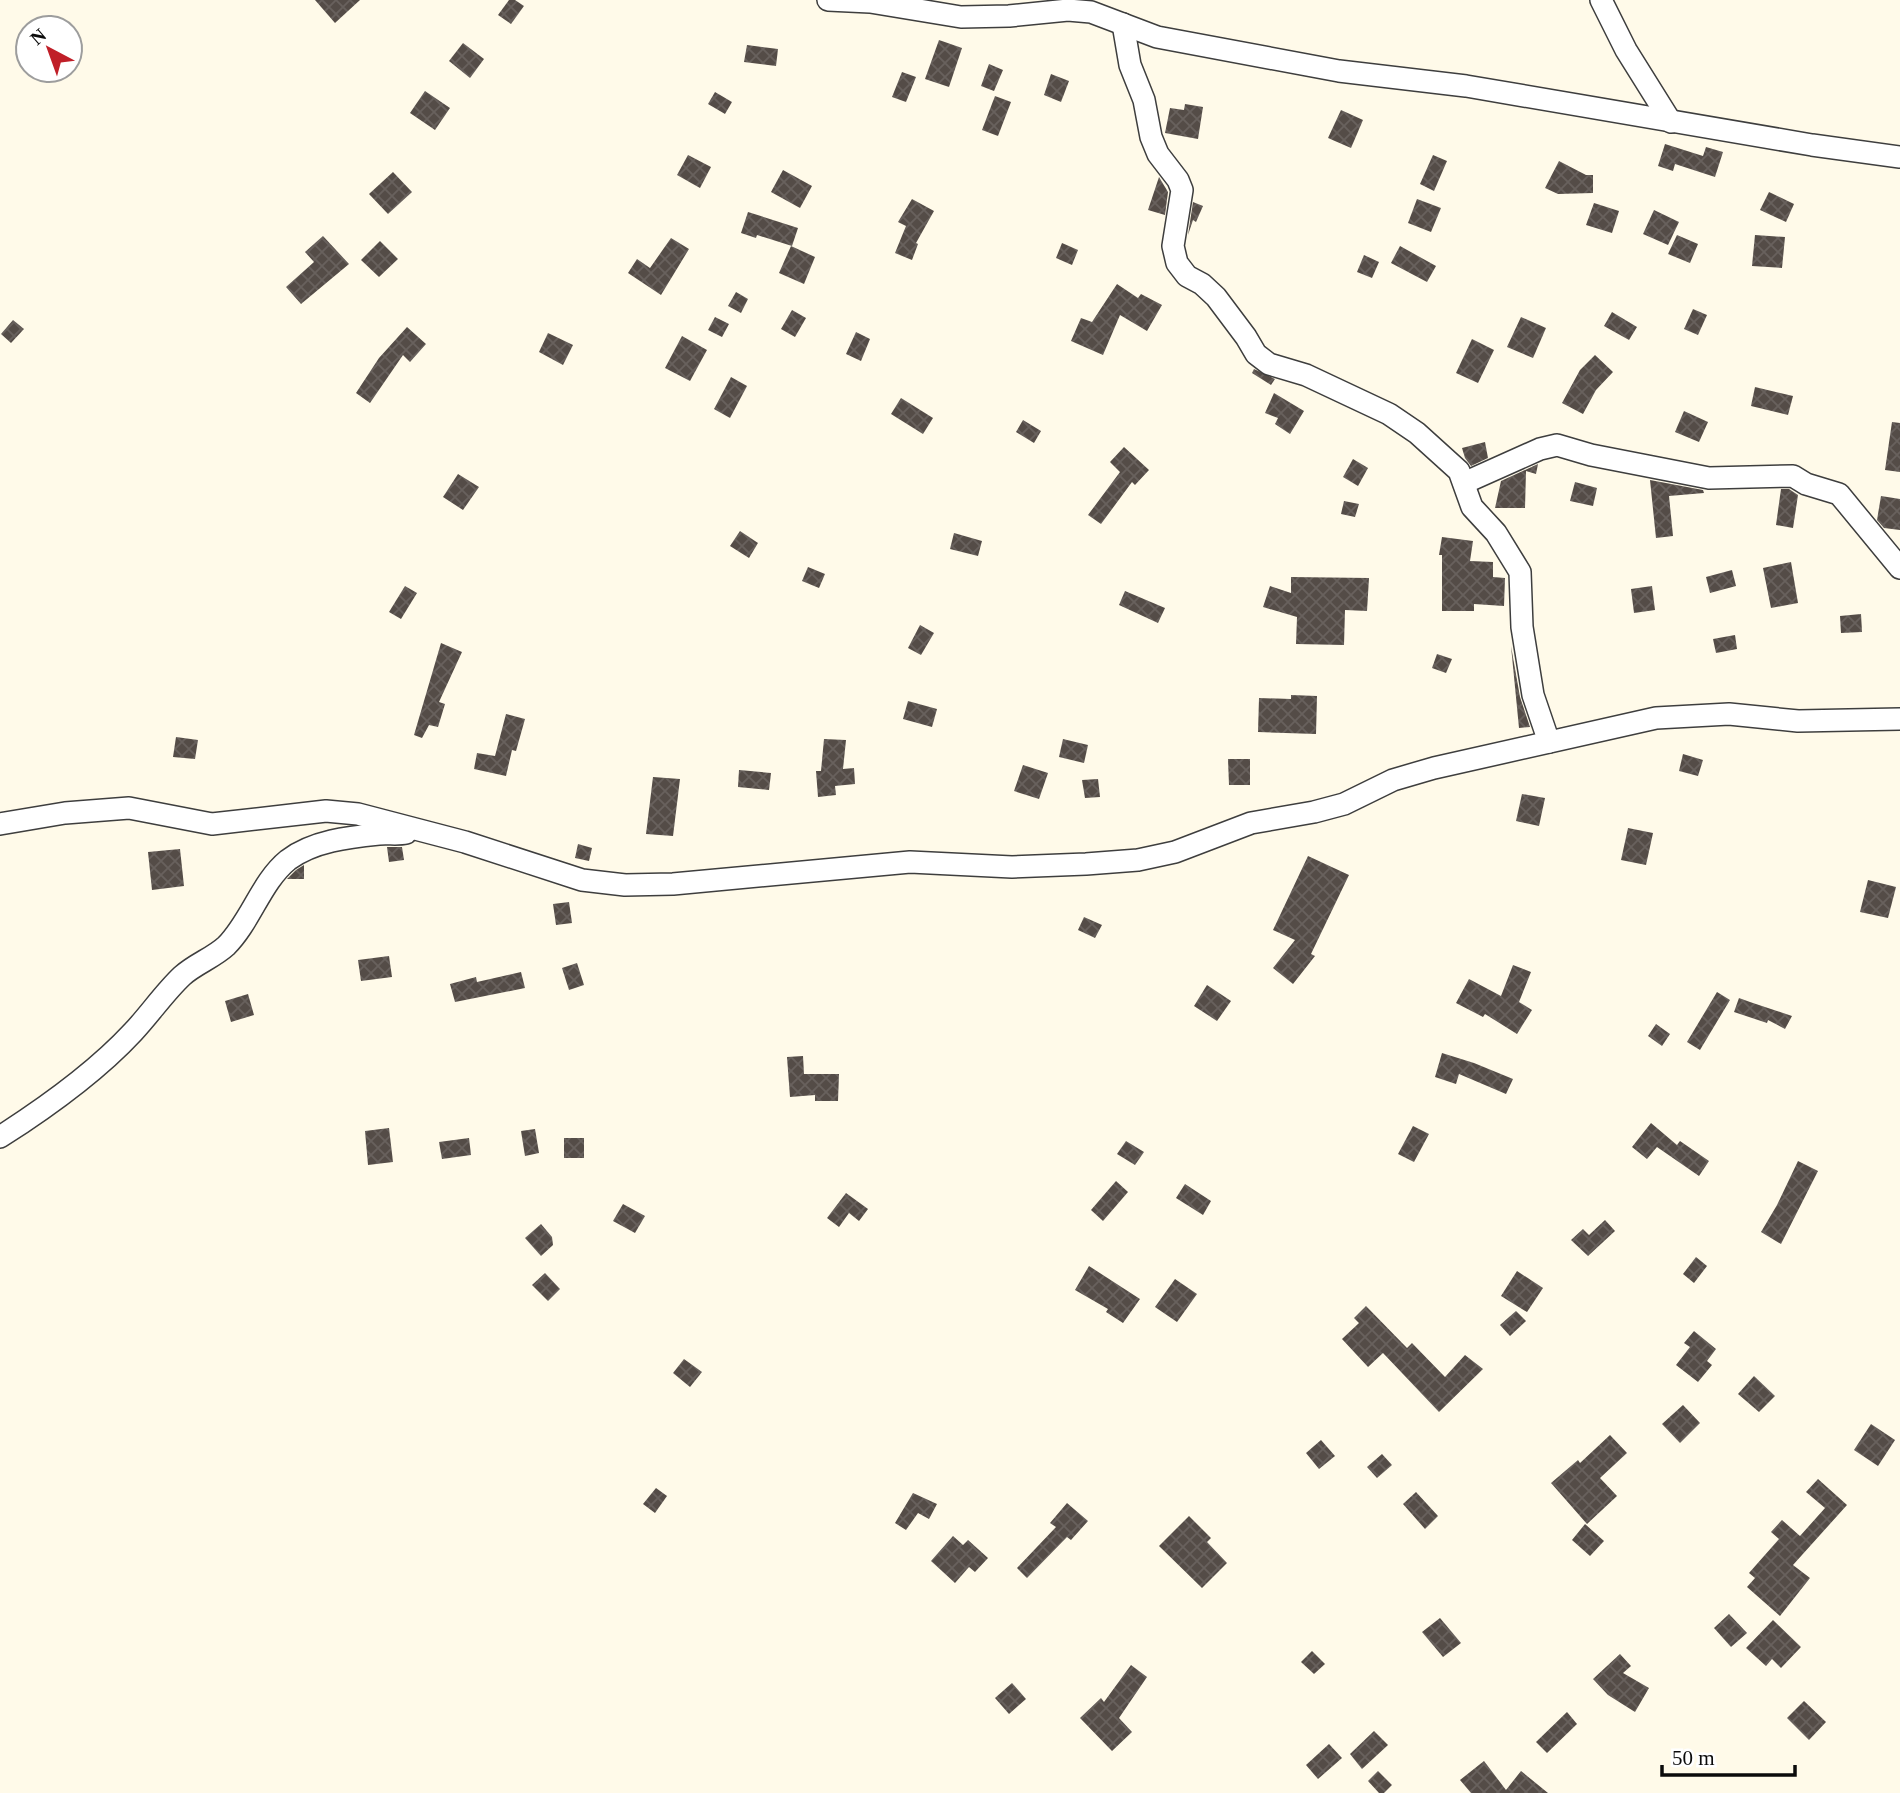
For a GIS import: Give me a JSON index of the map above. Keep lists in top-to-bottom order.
{
  "scale_bar": "50 m",
  "north": "top left"
}
